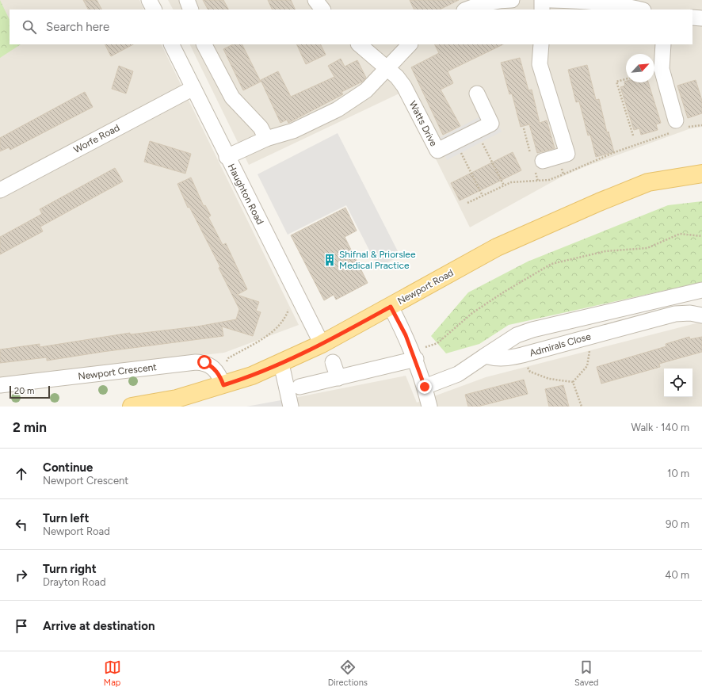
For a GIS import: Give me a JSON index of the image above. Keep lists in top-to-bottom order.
{
  "streets": {
    "main road": ["Newport Road"],
    "street": [
      "Watts Drive",
      "Worfe Road",
      "Haughton Road",
      "Admirals Close",
      "Newport Crescent"
    ]
  },
  "crossings": [
    ["Worfe Road", "Haughton Road"],
    ["Haughton Road", "Newport Road"],
    ["Newport Road", "Newport Crescent"]
  ],
  "places": {
    "building": ["Shifnal & Priorslee Medical Practice"]
  },
  "scale_bar": "20 m",
  "north": "top right",
  "page": {
    "search": "Search here",
    "scale": "20 m",
    "heading": ["2 min", "Walk · 140 m"],
    "list": [
      ["Continue", "Newport Crescent", "10 m"],
      ["Turn left", "Newport Road", "90 m"],
      ["Turn right", "Drayton Road", "40 m"],
      "Arrive at destination"
    ],
    "nav": ["Map", "Directions", "Saved"]
  }
}
